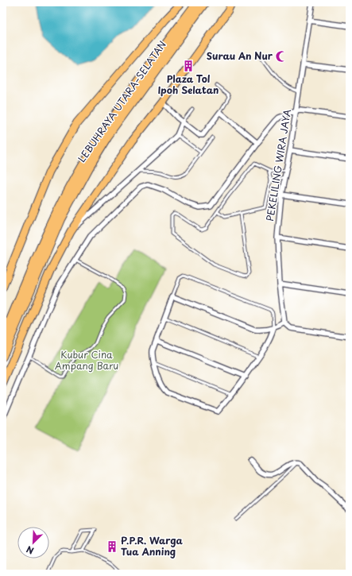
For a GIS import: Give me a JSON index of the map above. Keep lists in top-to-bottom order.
{
  "streets": {
    "highway": ["LEBUHRAYA UTARA–SELATAN"],
    "street": ["PEKELILING WIRA JAYA"]
  },
  "parks": ["Kubur Cina Ampang Baru"],
  "places": {
    "mosque": ["Surau An Nur"],
    "building": ["Plaza Tol Ipoh Selatan", "P.P.R. Warga Tua Anning"]
  },
  "north": "bottom left"
}
